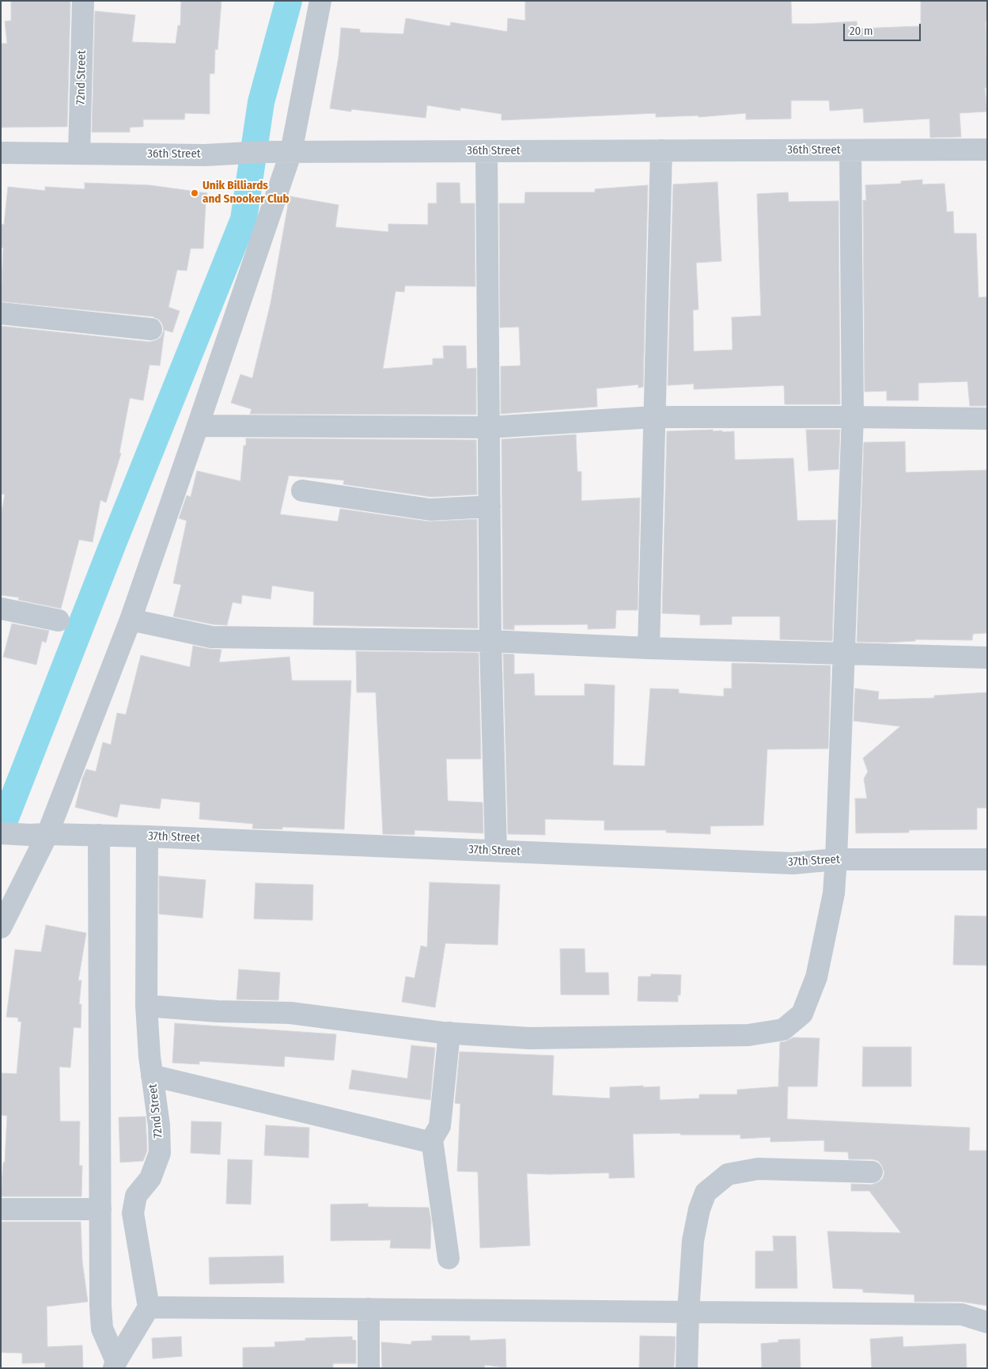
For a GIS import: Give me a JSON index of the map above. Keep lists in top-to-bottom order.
{
  "streets": {
    "street": ["72nd Street", "36th Street", "37th Street"]
  },
  "crossings": [
    ["72nd Street", "36th Street"],
    ["72nd Street", "37th Street"]
  ],
  "places": ["Unik Billiards and Snooker Club"],
  "scale_bar": "20 m"
}
